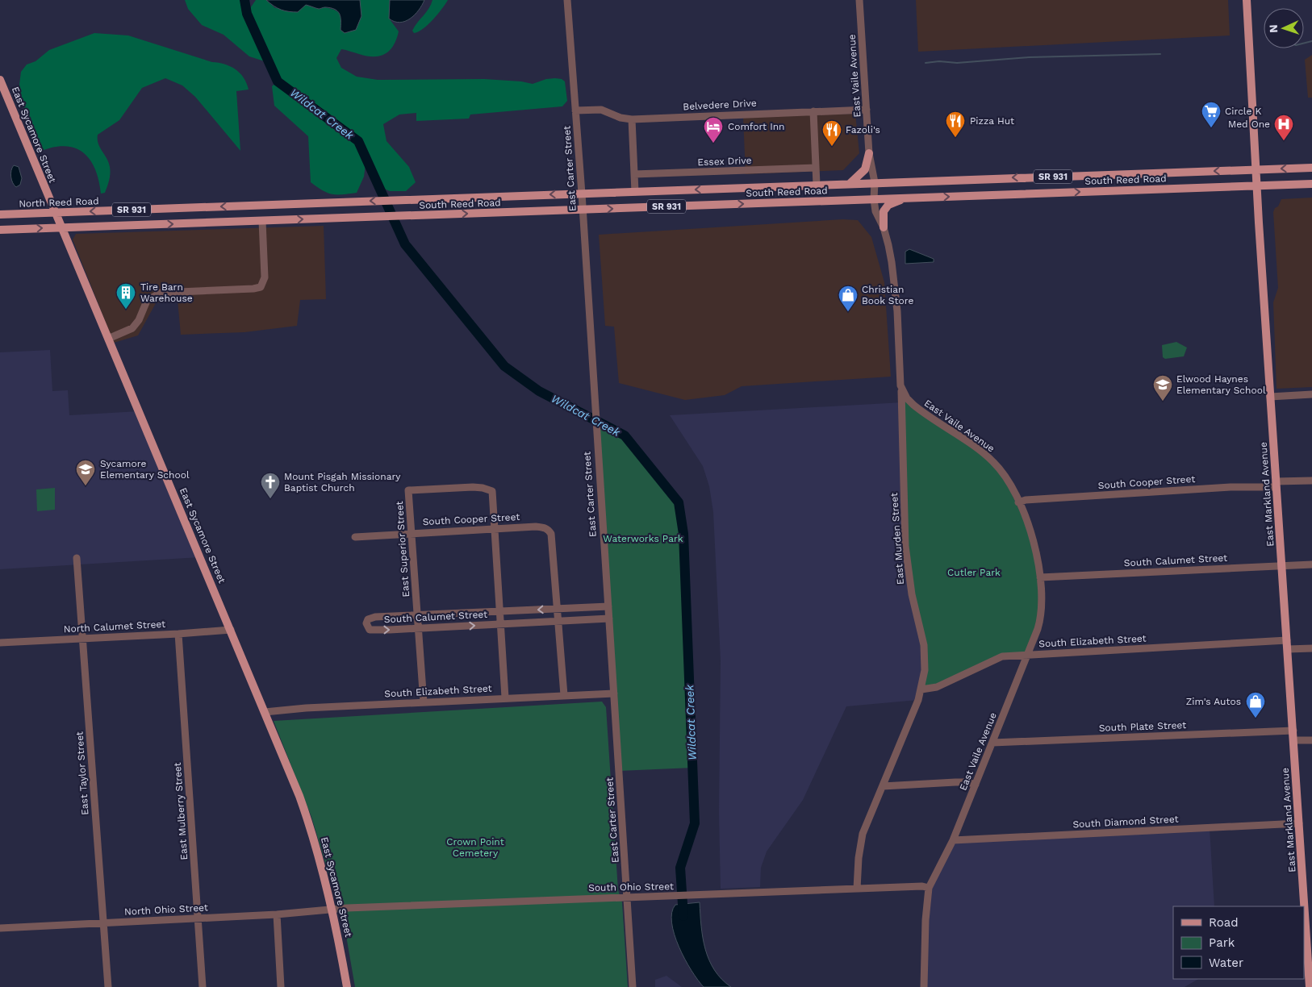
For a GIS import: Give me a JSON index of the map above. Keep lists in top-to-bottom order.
{
  "streets": {
    "main road": [
      "East Sycamore Street",
      "SR 931",
      "South Reed Road",
      "North Reed Road",
      "East Markland Avenue"
    ],
    "street": [
      "East Vaile Avenue",
      "Belvedere Drive",
      "Essex Drive",
      "East Carter Street",
      "South Cooper Street",
      "East Murden Street",
      "East Superior Street",
      "South Calumet Street",
      "North Calumet Street",
      "South Elizabeth Street",
      "South Plate Street",
      "East Taylor Street",
      "East Mulberry Street",
      "South Diamond Street",
      "South Ohio Street",
      "North Ohio Street"
    ]
  },
  "crossings": [
    ["East Vaile Avenue", "Belvedere Drive"],
    ["East Vaile Avenue", "South Reed Road"],
    ["East Vaile Avenue", "South Cooper Street"],
    ["East Vaile Avenue", "East Murden Street"],
    ["East Vaile Avenue", "South Calumet Street"],
    ["East Vaile Avenue", "South Elizabeth Street"],
    ["East Vaile Avenue", "South Plate Street"],
    ["East Vaile Avenue", "South Diamond Street"],
    ["East Vaile Avenue", "South Ohio Street"],
    ["Belvedere Drive", "East Carter Street"],
    ["East Sycamore Street", "SR 931"],
    ["East Sycamore Street", "North Reed Road"],
    ["East Sycamore Street", "North Calumet Street"],
    ["East Sycamore Street", "South Elizabeth Street"],
    ["East Sycamore Street", "South Ohio Street"],
    ["East Sycamore Street", "North Ohio Street"],
    ["East Carter Street", "South Reed Road"],
    ["East Carter Street", "South Calumet Street"],
    ["East Carter Street", "South Elizabeth Street"],
    ["East Carter Street", "South Ohio Street"],
    ["SR 931", "South Reed Road"],
    ["South Reed Road", "North Reed Road"],
    ["South Reed Road", "East Markland Avenue"],
    ["South Cooper Street", "East Markland Avenue"],
    ["South Cooper Street", "East Superior Street"],
    ["South Cooper Street", "South Calumet Street"],
    ["South Cooper Street", "South Elizabeth Street"],
    ["East Markland Avenue", "South Calumet Street"],
    ["East Markland Avenue", "South Elizabeth Street"],
    ["East Markland Avenue", "South Plate Street"],
    ["East Markland Avenue", "South Diamond Street"],
    ["East Murden Street", "South Elizabeth Street"],
    ["East Superior Street", "South Calumet Street"],
    ["East Superior Street", "South Elizabeth Street"],
    ["North Calumet Street", "East Taylor Street"],
    ["North Calumet Street", "East Mulberry Street"],
    ["East Taylor Street", "North Ohio Street"],
    ["East Mulberry Street", "North Ohio Street"],
    ["South Ohio Street", "North Ohio Street"]
  ],
  "water": ["Wildcat Creek"],
  "parks": ["Waterworks Park", "Cutler Park", "Crown Point Cemetery"],
  "places": {
    "supermarket": ["Circle K"],
    "restaurant": ["Pizza Hut", "Fazoli's"],
    "hospital": ["Med One"],
    "hotel": ["Comfort Inn"],
    "building": ["Tire Barn Warehouse"],
    "shop": ["Christian Book Store", "Zim's Autos"],
    "school or university": ["Elwood Haynes Elementary School", "Sycamore Elementary School"],
    "church": ["Mount Pisgah Missionary Baptist Church"]
  },
  "legend": ["Road", "Park", "Water"],
  "north": "left"
}
